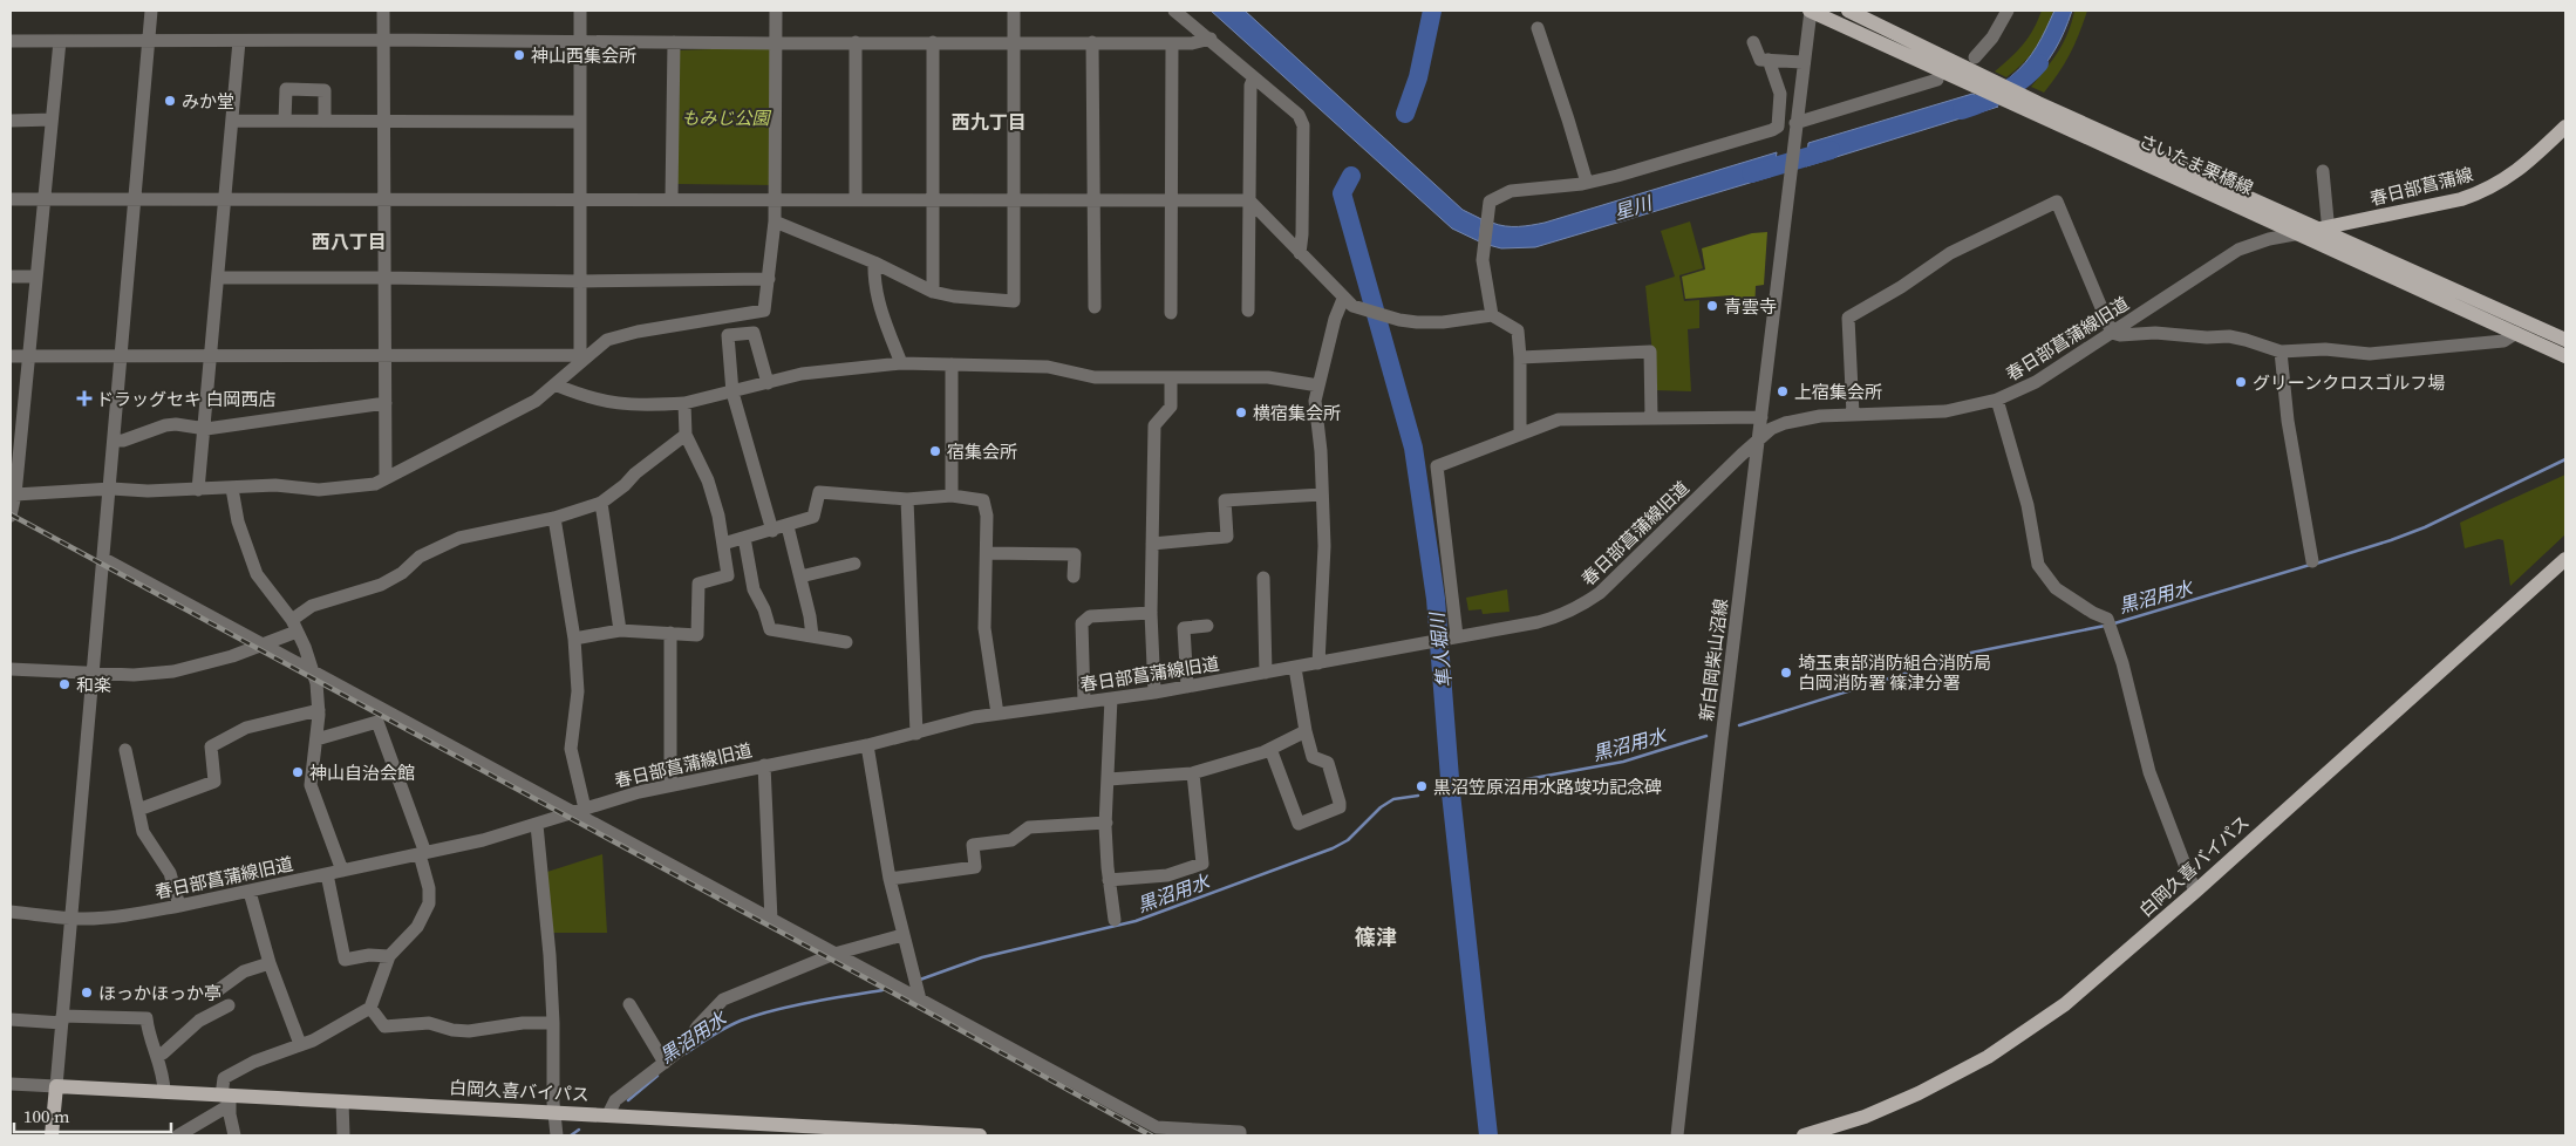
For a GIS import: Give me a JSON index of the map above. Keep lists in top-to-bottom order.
{
  "streets": {
    "main road": ["さいたま栗橋線", "春日部菖蒲線", "白岡久喜バイパス"],
    "street": ["春日部菖蒲線旧道", "新白岡柴山沼線"]
  },
  "crossings": [
    ["さいたま栗橋線", "春日部菖蒲線"],
    ["さいたま栗橋線", "春日部菖蒲線旧道"],
    ["春日部菖蒲線", "春日部菖蒲線旧道"],
    ["春日部菖蒲線旧道", "新白岡柴山沼線"]
  ],
  "districts": ["西九丁目", "西八丁目", "篠津"],
  "water": ["星川", "黒沼用水", "隼人堀川"],
  "parks": ["もみじ公園"],
  "places": {
    "other": [
      "神山西集会所",
      "みか堂",
      "青雲寺",
      "グリーンクロスゴルフ場",
      "上宿集会所",
      "横宿集会所",
      "宿集会所",
      "埼玉東部消防組合消防局 白岡消防署 篠津分署",
      "和楽",
      "神山自治会館",
      "黒沼笠原沼用水路竣功記念碑",
      "ほっかほっか亭"
    ],
    "health": ["ドラッグセキ 白岡西店"]
  },
  "scale_bar": "100 m"
}
